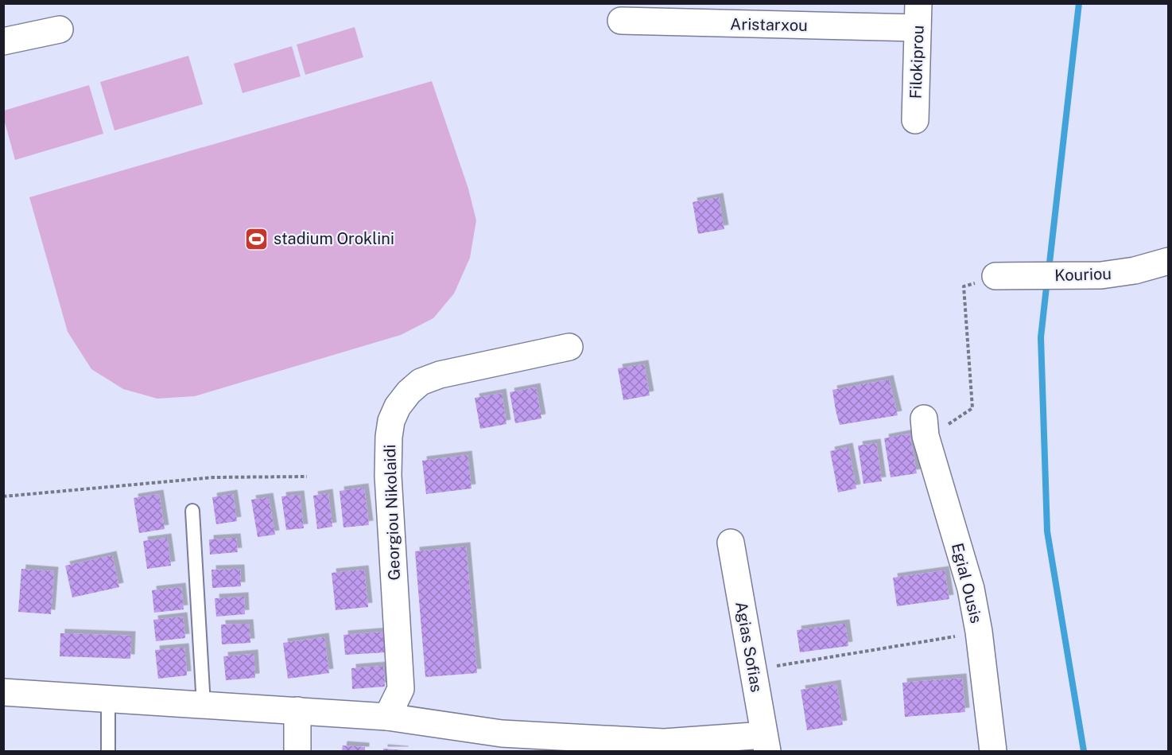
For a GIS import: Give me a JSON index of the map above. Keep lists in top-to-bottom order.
{
  "streets": {
    "street": [
      "Aristarxou",
      "Filokiprou",
      "Kouriou",
      "Georgiou Nikolaidi",
      "Egial Ousis",
      "Agias Sofias"
    ]
  },
  "crossings": [
    ["Aristarxou", "Filokiprou"]
  ],
  "places": {
    "sports": ["stadium Oroklini"]
  }
}
